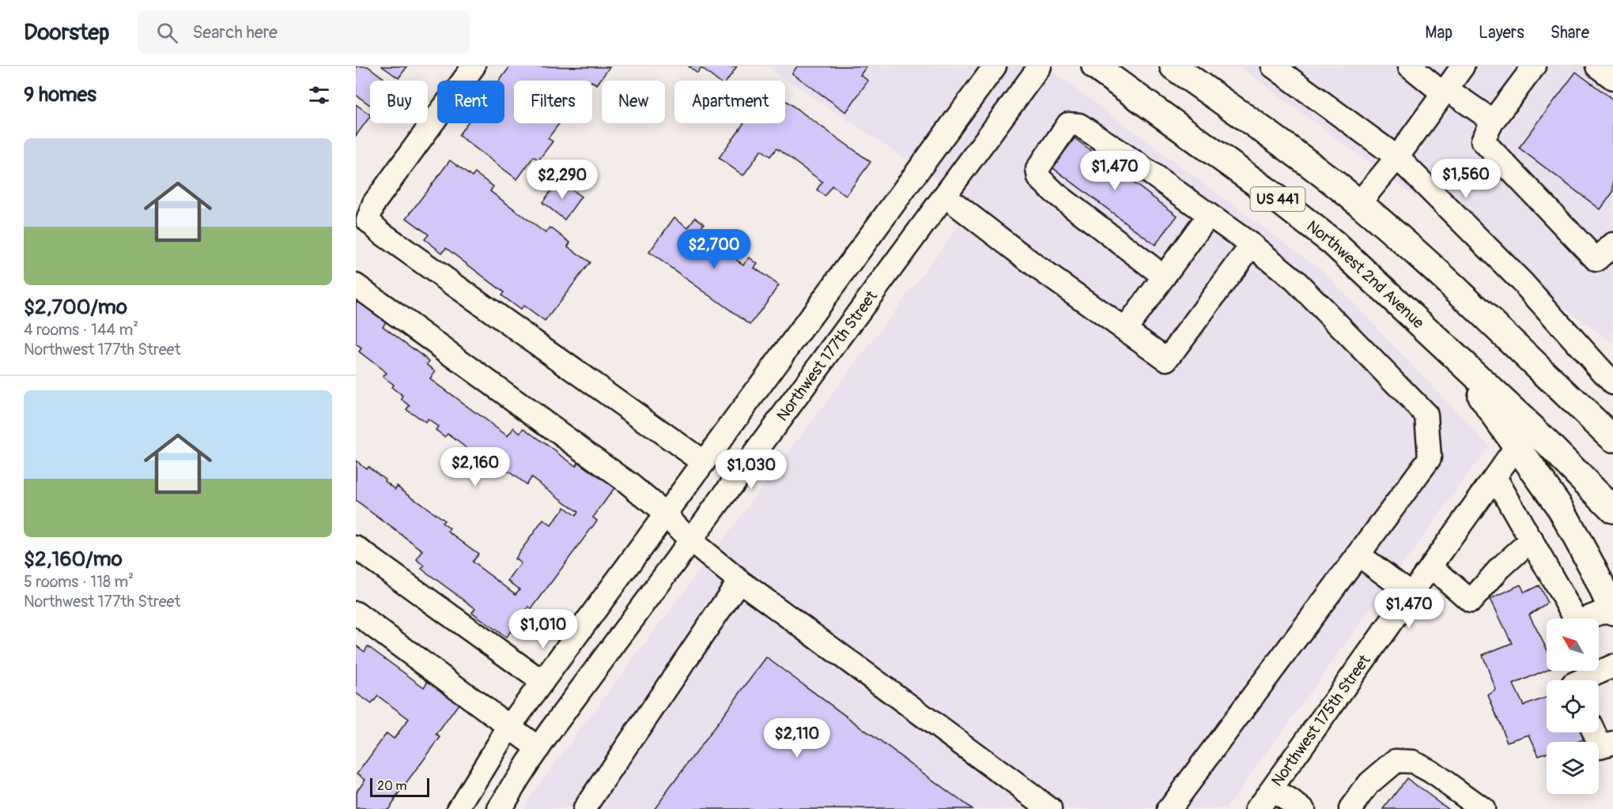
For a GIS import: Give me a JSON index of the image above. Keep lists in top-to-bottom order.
{
  "streets": {
    "main road": ["US 441", "Northwest 2nd Avenue"],
    "street": ["Northwest 177th Street", "Northwest 175th Street"]
  },
  "scale_bar": "20 m",
  "north": "top left",
  "page": {
    "header": "Doorstep",
    "search": "Search here",
    "nav": ["Map", "Layers", "Share"],
    "heading": "9 homes",
    "chip": [
      "Buy",
      "Rent",
      "Filters",
      "New",
      "Apartment"
    ],
    "list": [
      {
        "name": "$2,700/mo",
        "note": "4 rooms · 144 m² · Northwest 177th Street"
      },
      {
        "name": "$2,160/mo",
        "note": "5 rooms · 118 m² · Northwest 177th Street"
      }
    ],
    "price": [
      "$1,470",
      "$1,560",
      "$2,290",
      "$2,700",
      "$2,160",
      "$1,030",
      "$1,470",
      "$1,010",
      "$2,110"
    ],
    "scale": "20 m"
  }
}
